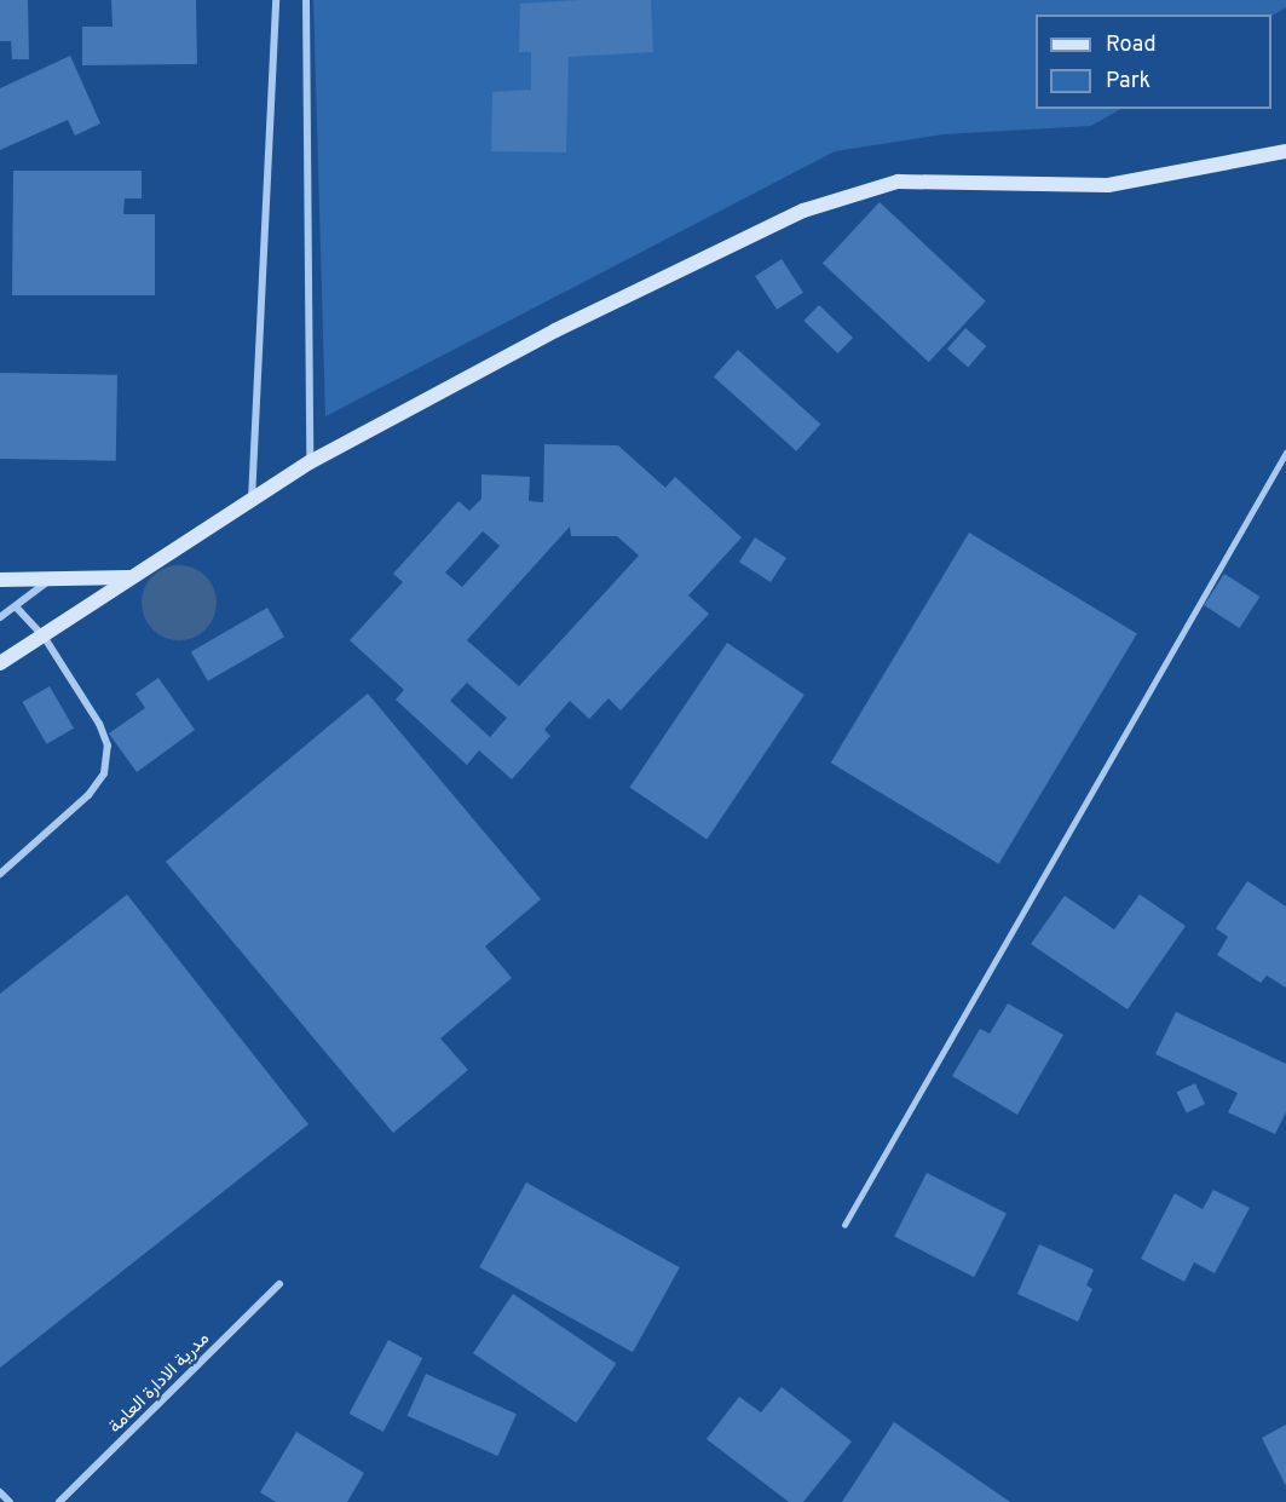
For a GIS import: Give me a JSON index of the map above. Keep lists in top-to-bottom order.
{
  "streets": {
    "street": ["مدرية الادارة العامة"]
  },
  "legend": ["Road", "Park"]
}
